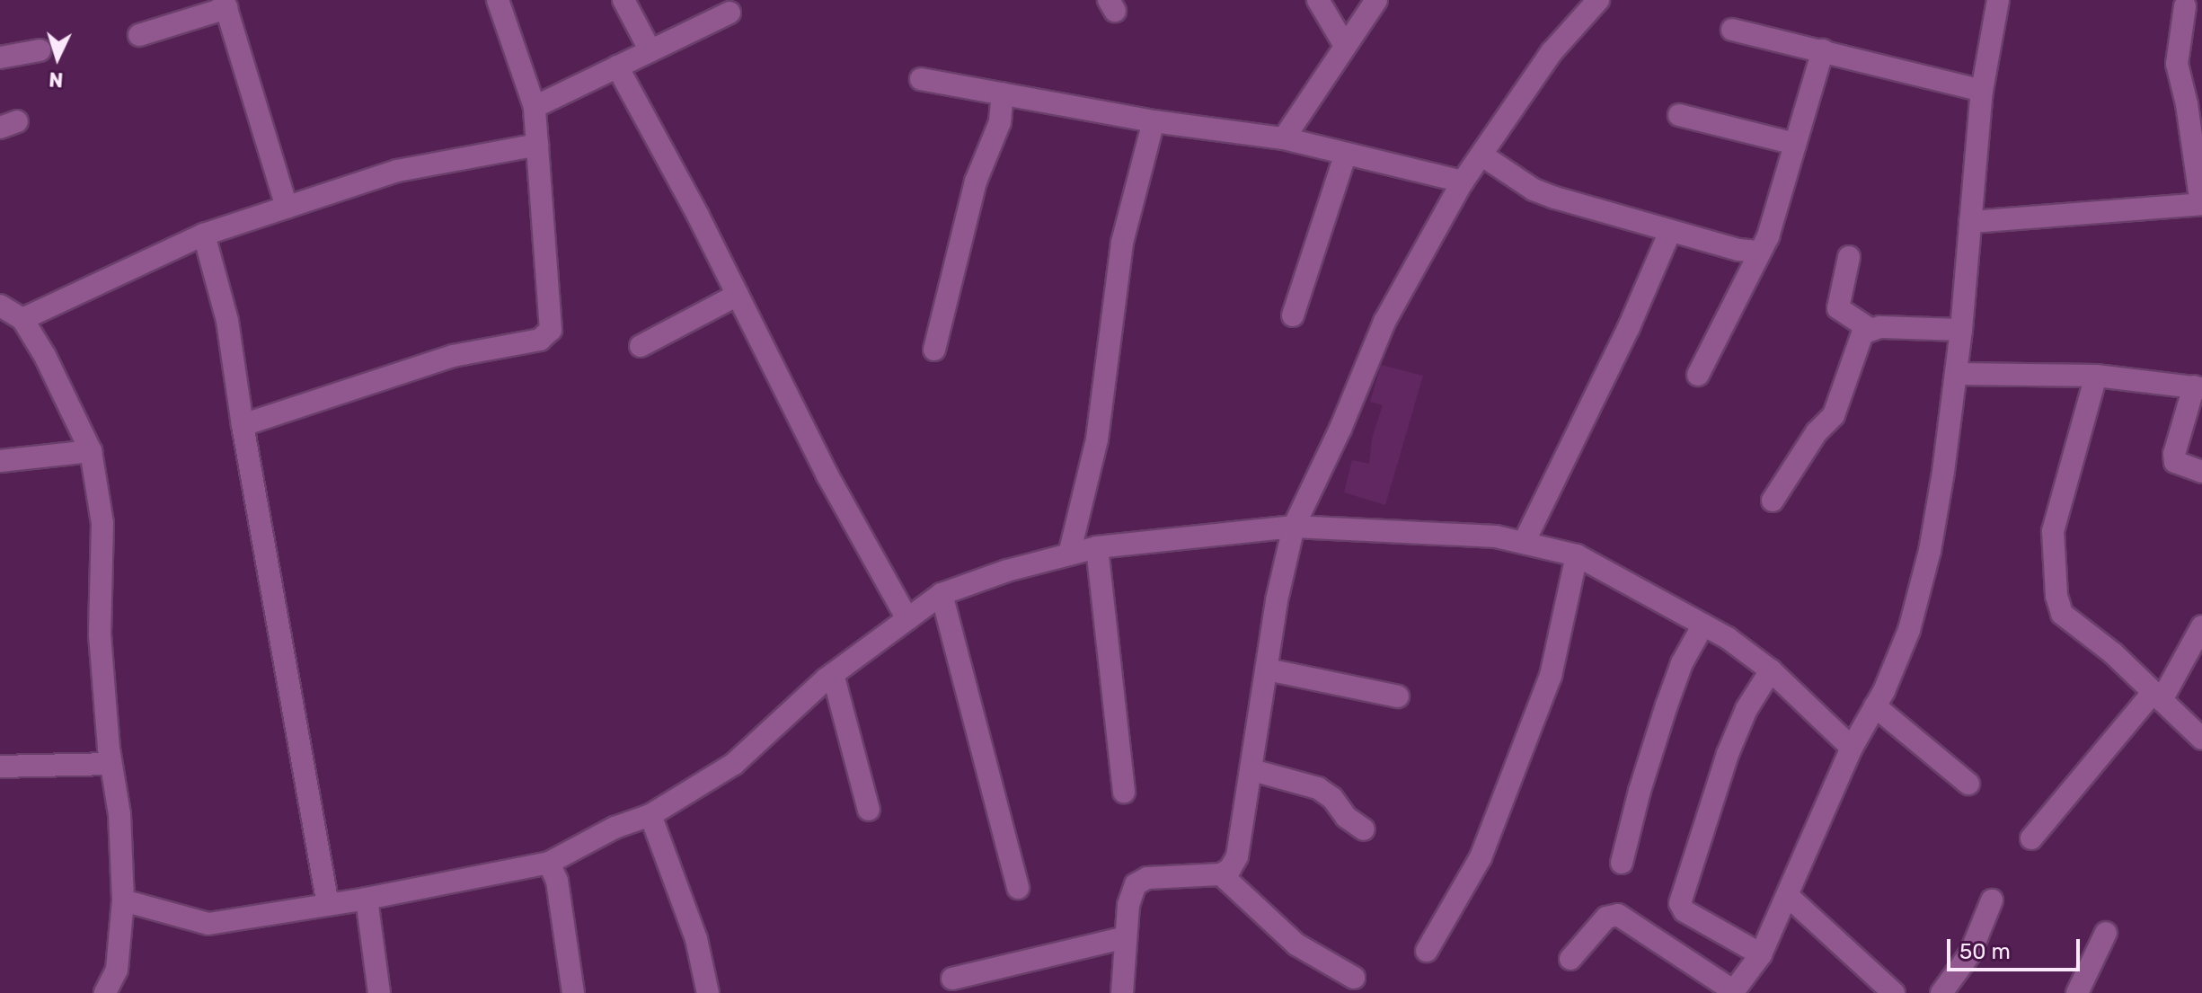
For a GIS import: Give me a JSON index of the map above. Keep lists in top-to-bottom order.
{
  "scale_bar": "50 m",
  "north": "bottom"
}
